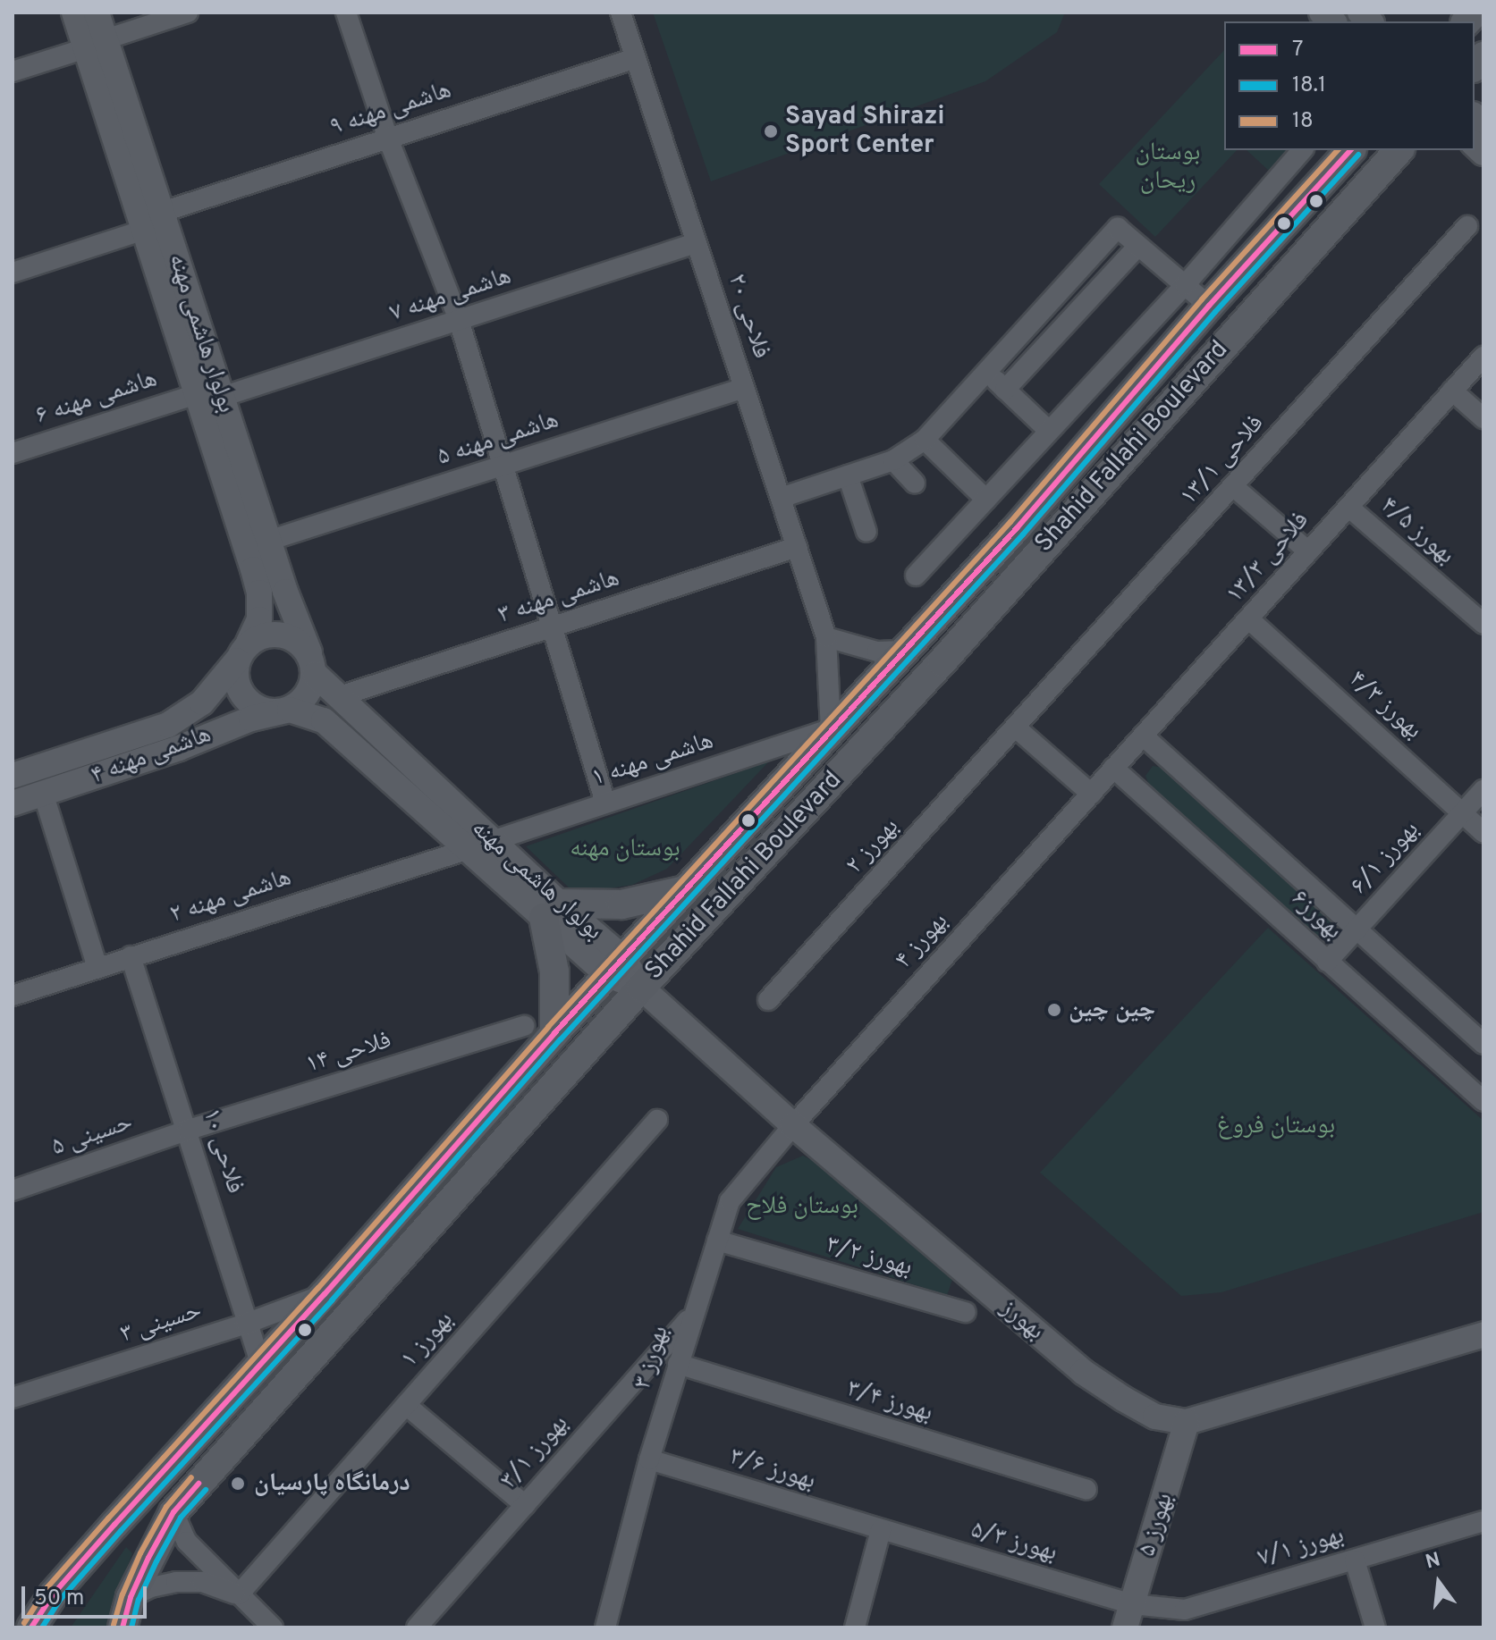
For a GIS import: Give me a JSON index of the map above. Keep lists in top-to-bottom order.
{
  "streets": {
    "main road": ["Shahid Fallahi Boulevard"],
    "street": [
      "هاشمی مهنه ۹",
      "هاشمی مهنه ۷",
      "فلاحی ۲۰",
      "بولوار هاشمی مهنه",
      "هاشمی مهنه ۶",
      "هاشمی مهنه ۵",
      "فلاحی ۱۳/۱",
      "بهورز ۴/۵",
      "فلاحی ۱۳/۳",
      "هاشمی مهنه ۳",
      "بهورز ۴/۳",
      "هاشمی مهنه ۴",
      "هاشمی مهنه ۱",
      "بهورز ۲",
      "بهورز ۶/۱",
      "هاشمی مهنه ۲",
      "بهورز۶",
      "بهورز ۴",
      "فلاحی ۱۴",
      "حسینی ۵",
      "فلاحی ۱۰",
      "بهورز ۳/۲",
      "بهورز",
      "حسینی ۳",
      "بهورز ۱",
      "بهورز ۳",
      "بهورز ۳/۴",
      "بهورز ۳/۱",
      "بهورز ۳/۶",
      "بهورز ۵",
      "بهورز ۵/۳",
      "بهورز ۷/۱"
    ]
  },
  "crossings": [
    ["هاشمی مهنه ۹", "فلاحی ۲۰"],
    ["هاشمی مهنه ۹", "بولوار هاشمی مهنه"],
    ["هاشمی مهنه ۷", "فلاحی ۲۰"],
    ["هاشمی مهنه ۷", "بولوار هاشمی مهنه"],
    ["هاشمی مهنه ۷", "هاشمی مهنه ۶"],
    ["فلاحی ۲۰", "هاشمی مهنه ۵"],
    ["فلاحی ۲۰", "Shahid Fallahi Boulevard"],
    ["فلاحی ۲۰", "هاشمی مهنه ۳"],
    ["فلاحی ۲۰", "هاشمی مهنه ۱"],
    ["بولوار هاشمی مهنه", "هاشمی مهنه ۶"],
    ["بولوار هاشمی مهنه", "هاشمی مهنه ۵"],
    ["بولوار هاشمی مهنه", "Shahid Fallahi Boulevard"],
    ["بولوار هاشمی مهنه", "هاشمی مهنه ۳"],
    ["بولوار هاشمی مهنه", "هاشمی مهنه ۴"],
    ["بولوار هاشمی مهنه", "هاشمی مهنه ۱"],
    ["بولوار هاشمی مهنه", "هاشمی مهنه ۲"],
    ["بولوار هاشمی مهنه", "بهورز"],
    ["Shahid Fallahi Boulevard", "هاشمی مهنه ۱"],
    ["Shahid Fallahi Boulevard", "فلاحی ۱۰"],
    ["Shahid Fallahi Boulevard", "بهورز"],
    ["Shahid Fallahi Boulevard", "حسینی ۳"],
    ["فلاحی ۱۳/۱", "بهورز ۲"],
    ["بهورز ۴/۵", "فلاحی ۱۳/۳"],
    ["فلاحی ۱۳/۳", "بهورز ۴/۳"],
    ["فلاحی ۱۳/۳", "بهورز۶"],
    ["فلاحی ۱۳/۳", "بهورز ۴"],
    ["بهورز ۴/۳", "بهورز ۶/۱"],
    ["بهورز ۶/۱", "بهورز۶"],
    ["هاشمی مهنه ۲", "فلاحی ۱۰"],
    ["بهورز ۴", "بهورز"],
    ["بهورز ۴", "بهورز ۳"],
    ["فلاحی ۱۴", "حسینی ۵"],
    ["فلاحی ۱۴", "فلاحی ۱۰"],
    ["حسینی ۵", "فلاحی ۱۰"],
    ["فلاحی ۱۰", "حسینی ۳"],
    ["بهورز ۳/۲", "بهورز ۳"],
    ["بهورز", "بهورز ۳"],
    ["بهورز", "بهورز ۵"],
    ["بهورز ۳", "بهورز ۳/۴"],
    ["بهورز ۳", "بهورز ۳/۱"],
    ["بهورز ۳", "بهورز ۳/۶"],
    ["بهورز ۳/۶", "بهورز ۵/۳"],
    ["بهورز ۵", "بهورز ۵/۳"],
    ["بهورز ۵", "بهورز ۷/۱"],
    ["بهورز ۵/۳", "بهورز ۷/۱"]
  ],
  "parks": [
    "بوستان ریحان",
    "بوستان مهنه",
    "بوستان فروغ",
    "بوستان فلاح"
  ],
  "places": ["Sayad Shirazi Sport Center", "چین چین", "درمانگاه پارسیان"],
  "lines": ["transit line 7", "transit line 18", "transit line 18.1"],
  "legend": ["7", "18.1", "18"],
  "scale_bar": "50 m",
  "north": "top"
}
